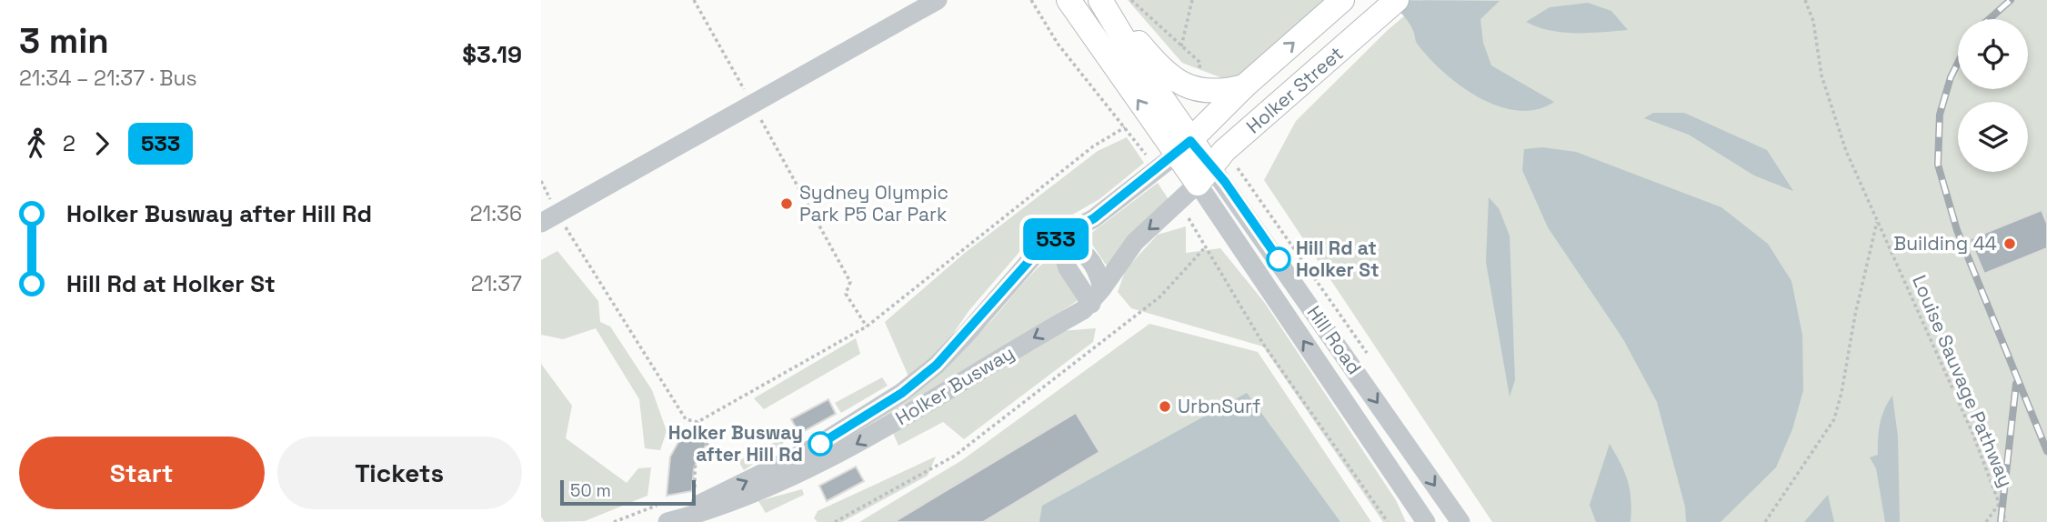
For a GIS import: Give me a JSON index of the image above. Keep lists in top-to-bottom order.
{
  "streets": {
    "main road": ["Holker Street", "Hill Road"],
    "street": ["Holker Busway"],
    "path": ["Louise Sauvage Pathway"]
  },
  "crossings": [
    ["Holker Street", "Hill Road"],
    ["Holker Street", "Holker Busway"],
    ["Hill Road", "Holker Busway"]
  ],
  "places": [
    "Sydney Olympic Park P5 Car Park",
    "Building 44",
    "Hill Rd at Holker St",
    "UrbnSurf",
    "Holker Busway after Hill Rd"
  ],
  "lines": ["bus line 533"],
  "scale_bar": "50 m",
  "page": {
    "heading": ["3 min", "21:34 – 21:37 · Bus", "$3.19"],
    "on_map": "533",
    "legs": ["2", "533"],
    "list": [
      {
        "name": "Holker Busway after Hill Rd",
        "value": "21:36"
      },
      {
        "name": "Hill Rd at Holker St",
        "value": "21:37"
      }
    ],
    "buttons": ["Start", "Tickets"],
    "scale": "50 m"
  }
}
